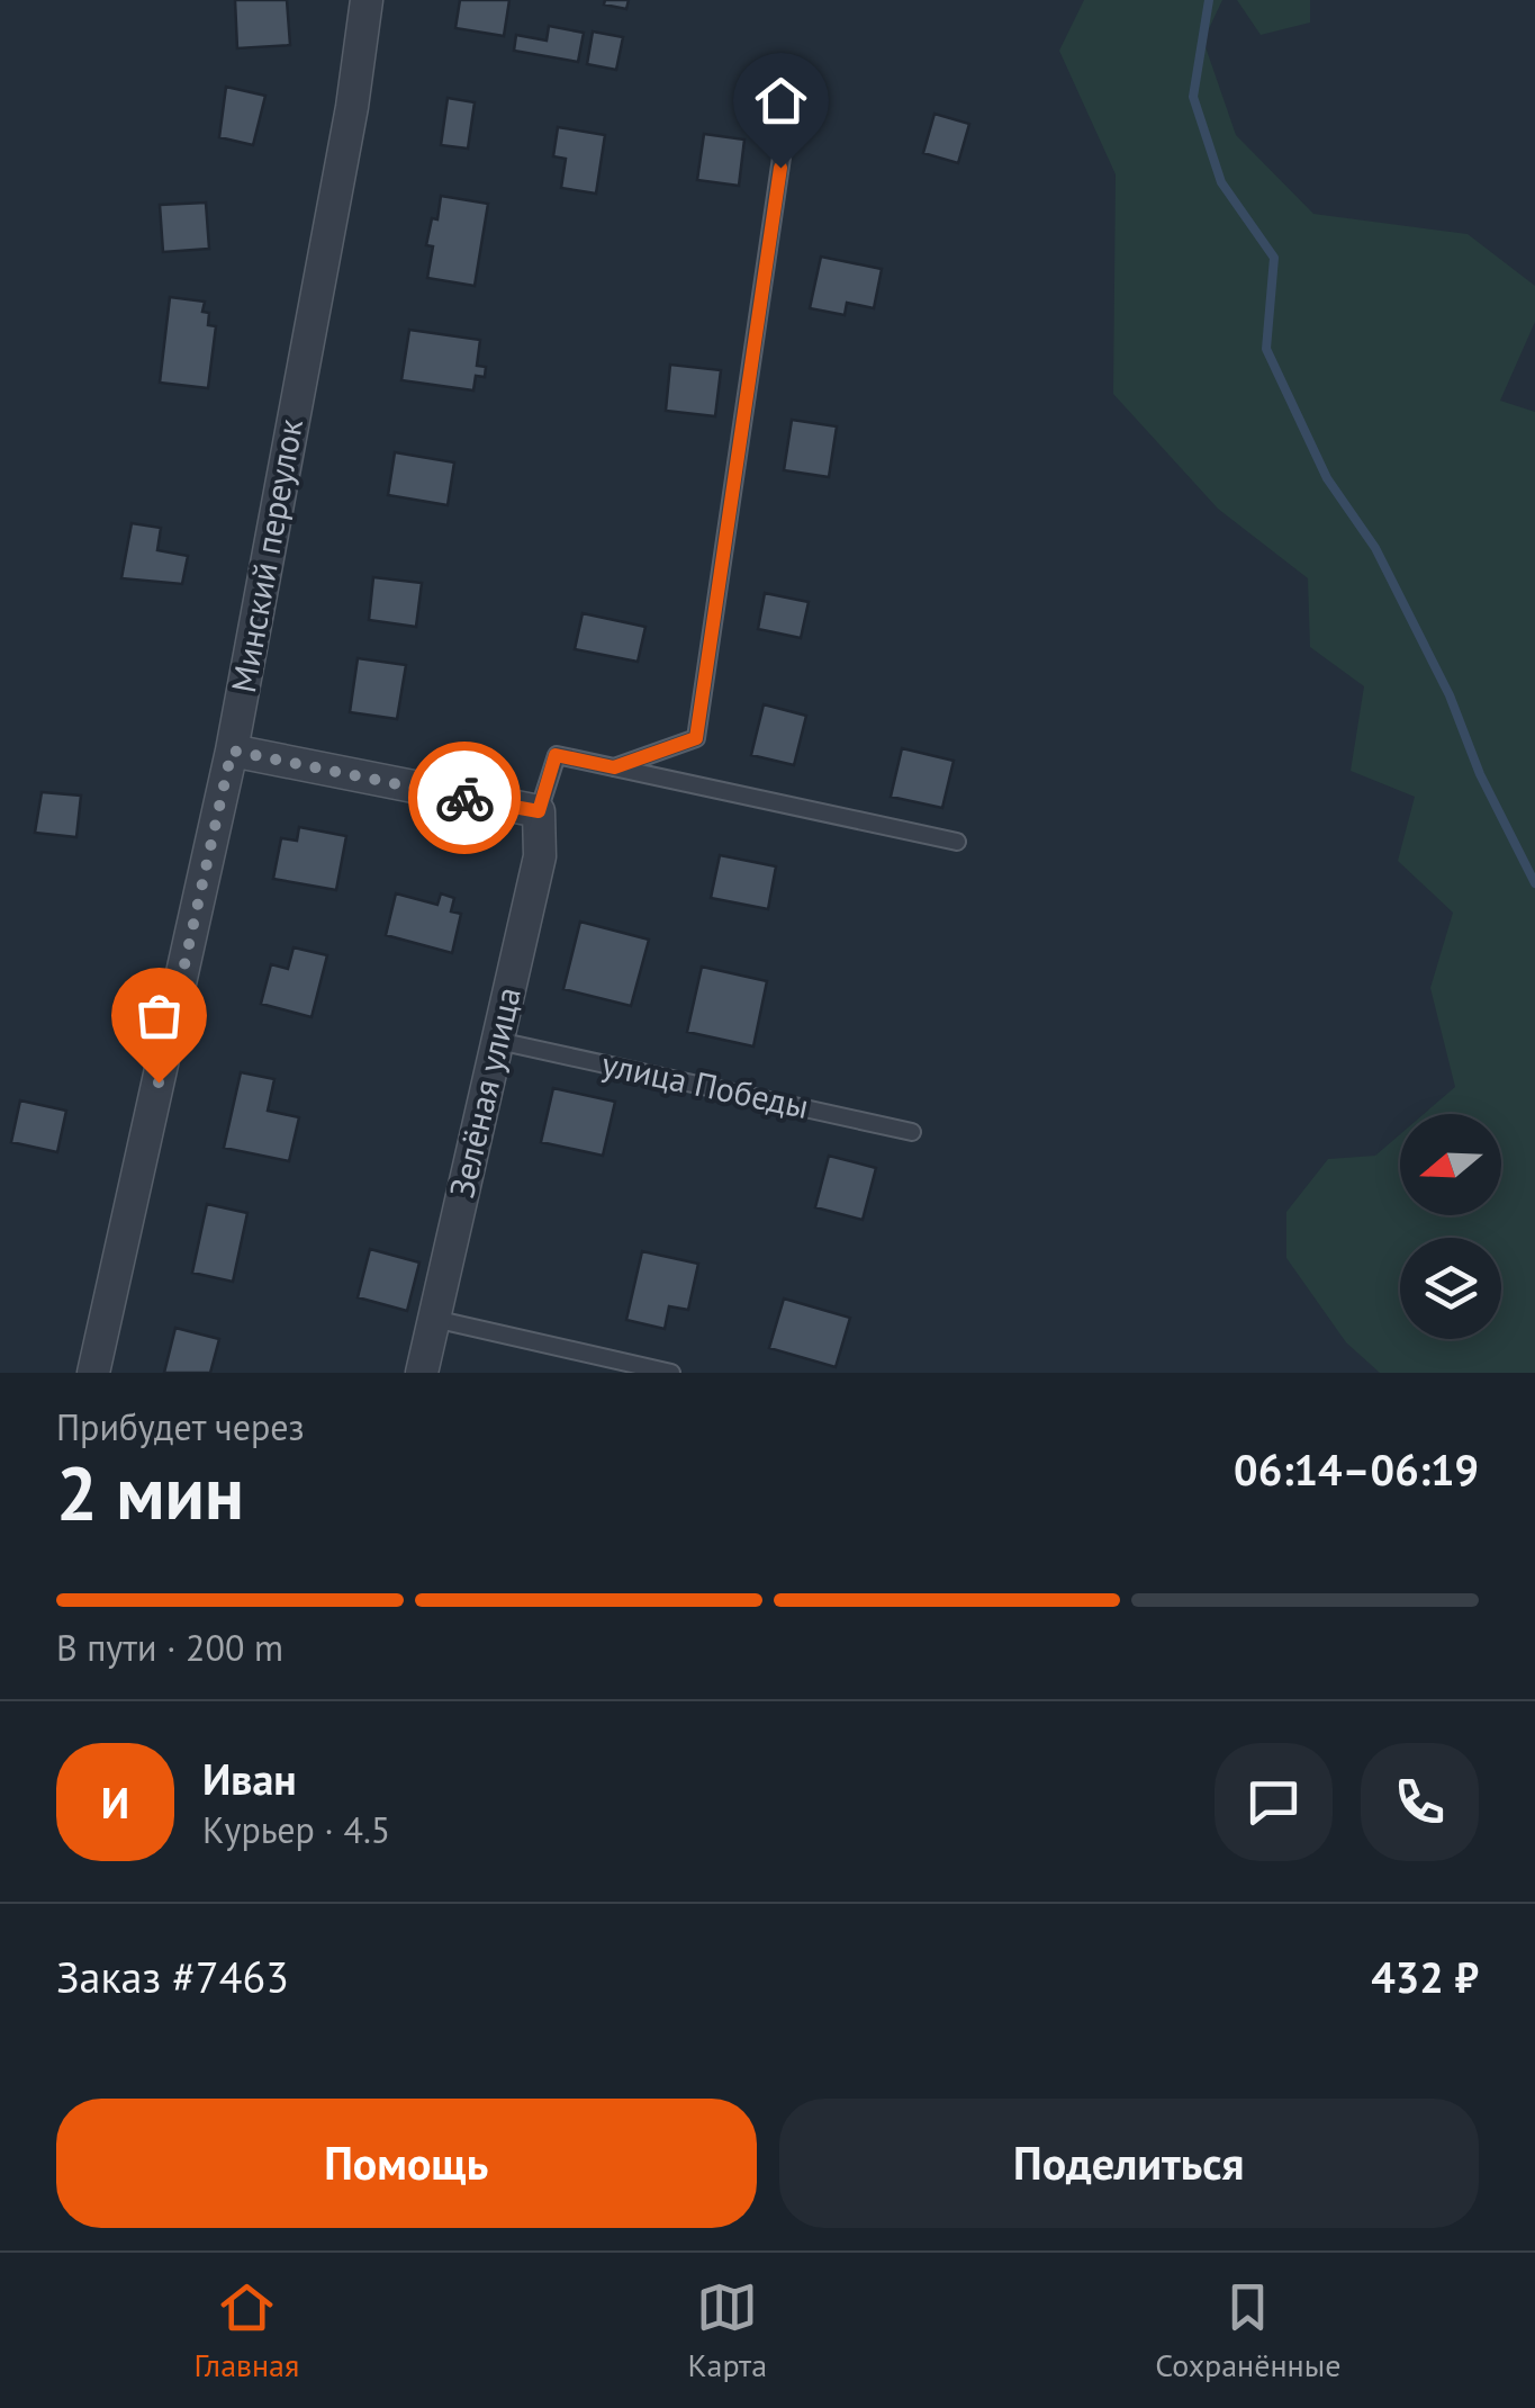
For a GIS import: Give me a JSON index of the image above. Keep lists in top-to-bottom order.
{
  "streets": {
    "street": ["Минский переулок", "Зелёная улица"],
    "lane": ["улица Победы"]
  },
  "crossings": [
    ["улица Победы", "Зелёная улица"]
  ],
  "north": "left",
  "page": {
    "heading": ["2 мин", "Прибудет через", "06:14–06:19"],
    "panel": [
      "Иван",
      "Курьер · 4.5",
      "Заказ #7463",
      "432 ₽"
    ],
    "bar": "В пути · 200 m",
    "round": "И",
    "buttons": ["Помощь", "Поделиться"],
    "tabs": ["Главная", "Карта", "Сохранённые"]
  }
}
